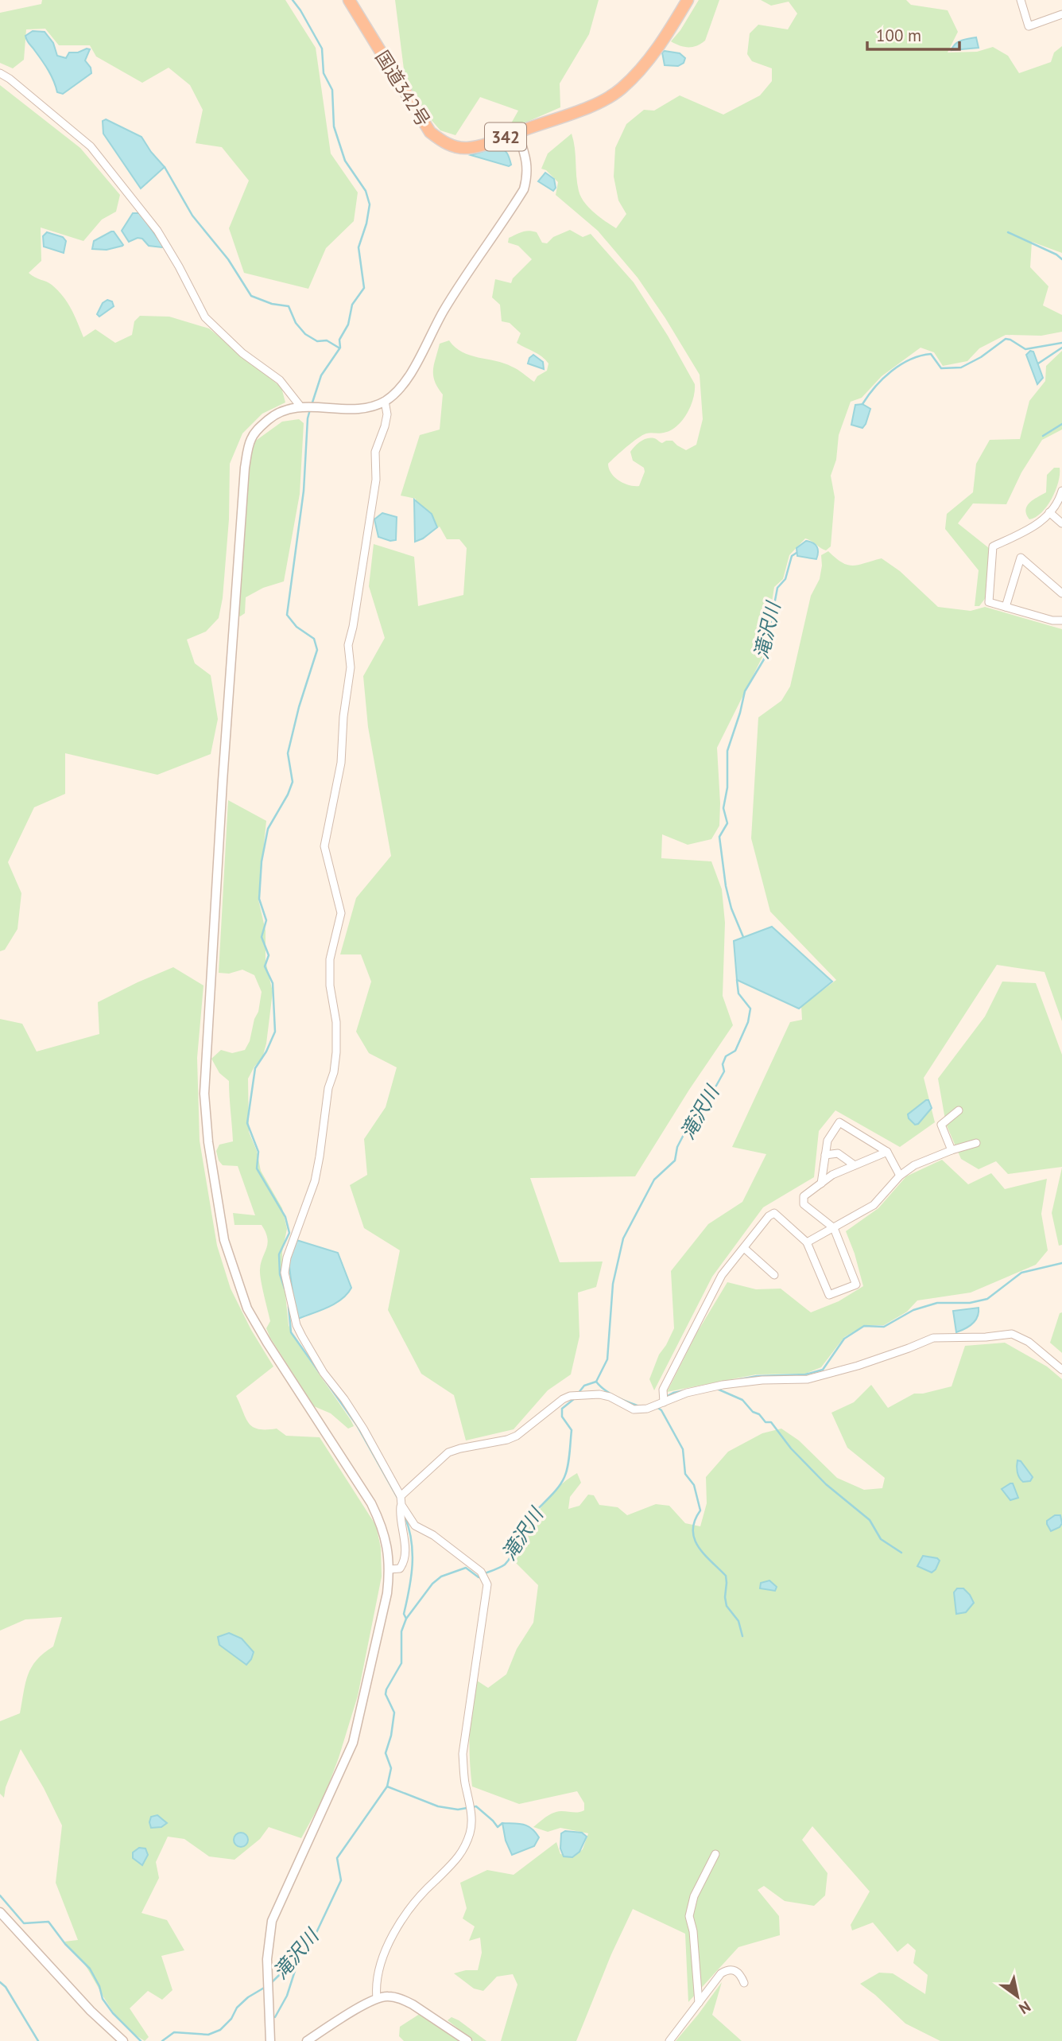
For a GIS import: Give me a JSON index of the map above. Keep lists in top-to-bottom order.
{
  "streets": {
    "highway": ["国道342号", "342"]
  },
  "water": ["滝沢川"],
  "scale_bar": "100 m",
  "north": "bottom right"
}
